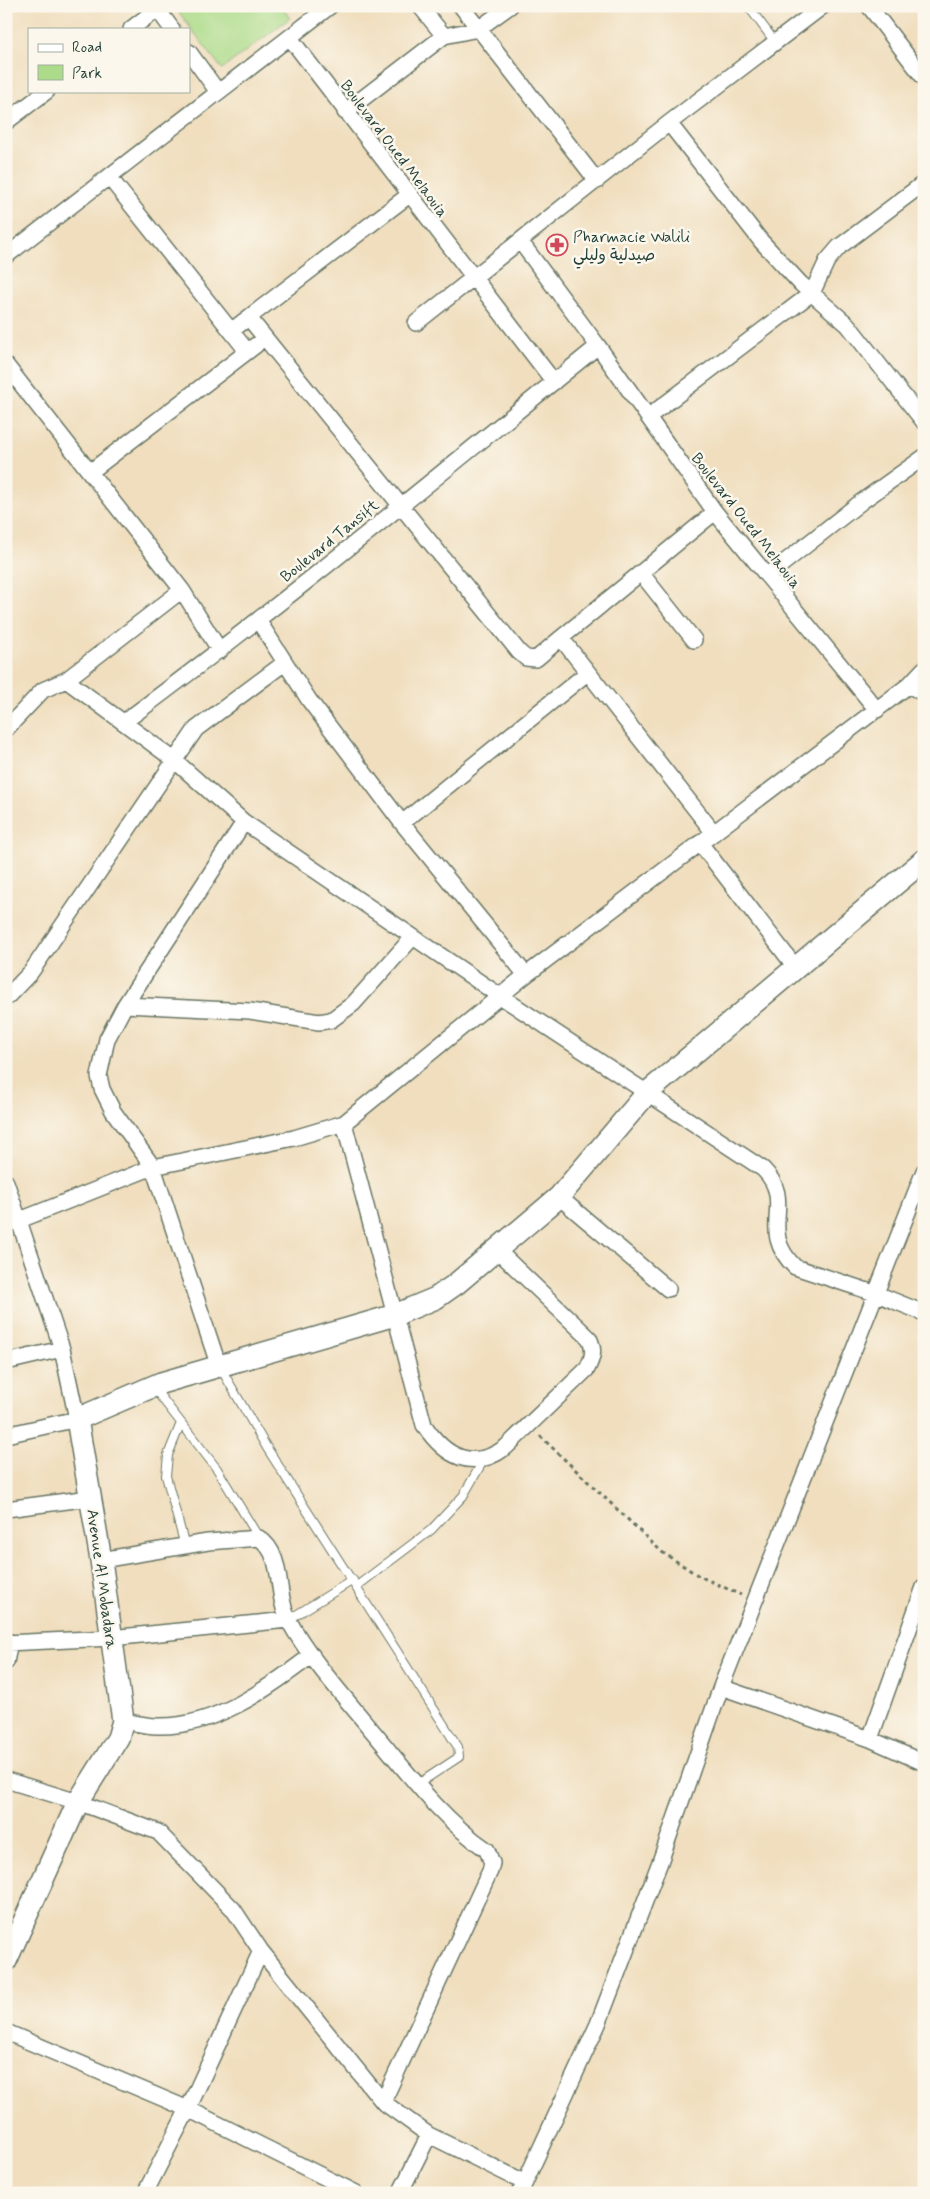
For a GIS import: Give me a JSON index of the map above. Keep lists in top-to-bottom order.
{
  "streets": {
    "street": ["Boulevard Oued Melaouia", "Boulevard Tansift", "Avenue Al Mobadara"]
  },
  "crossings": [
    ["Boulevard Oued Melaouia", "Boulevard Tansift"]
  ],
  "places": {
    "pharmacy": ["Pharmacie Walili صيدلية وليلي"]
  },
  "legend": ["Road", "Park"]
}
